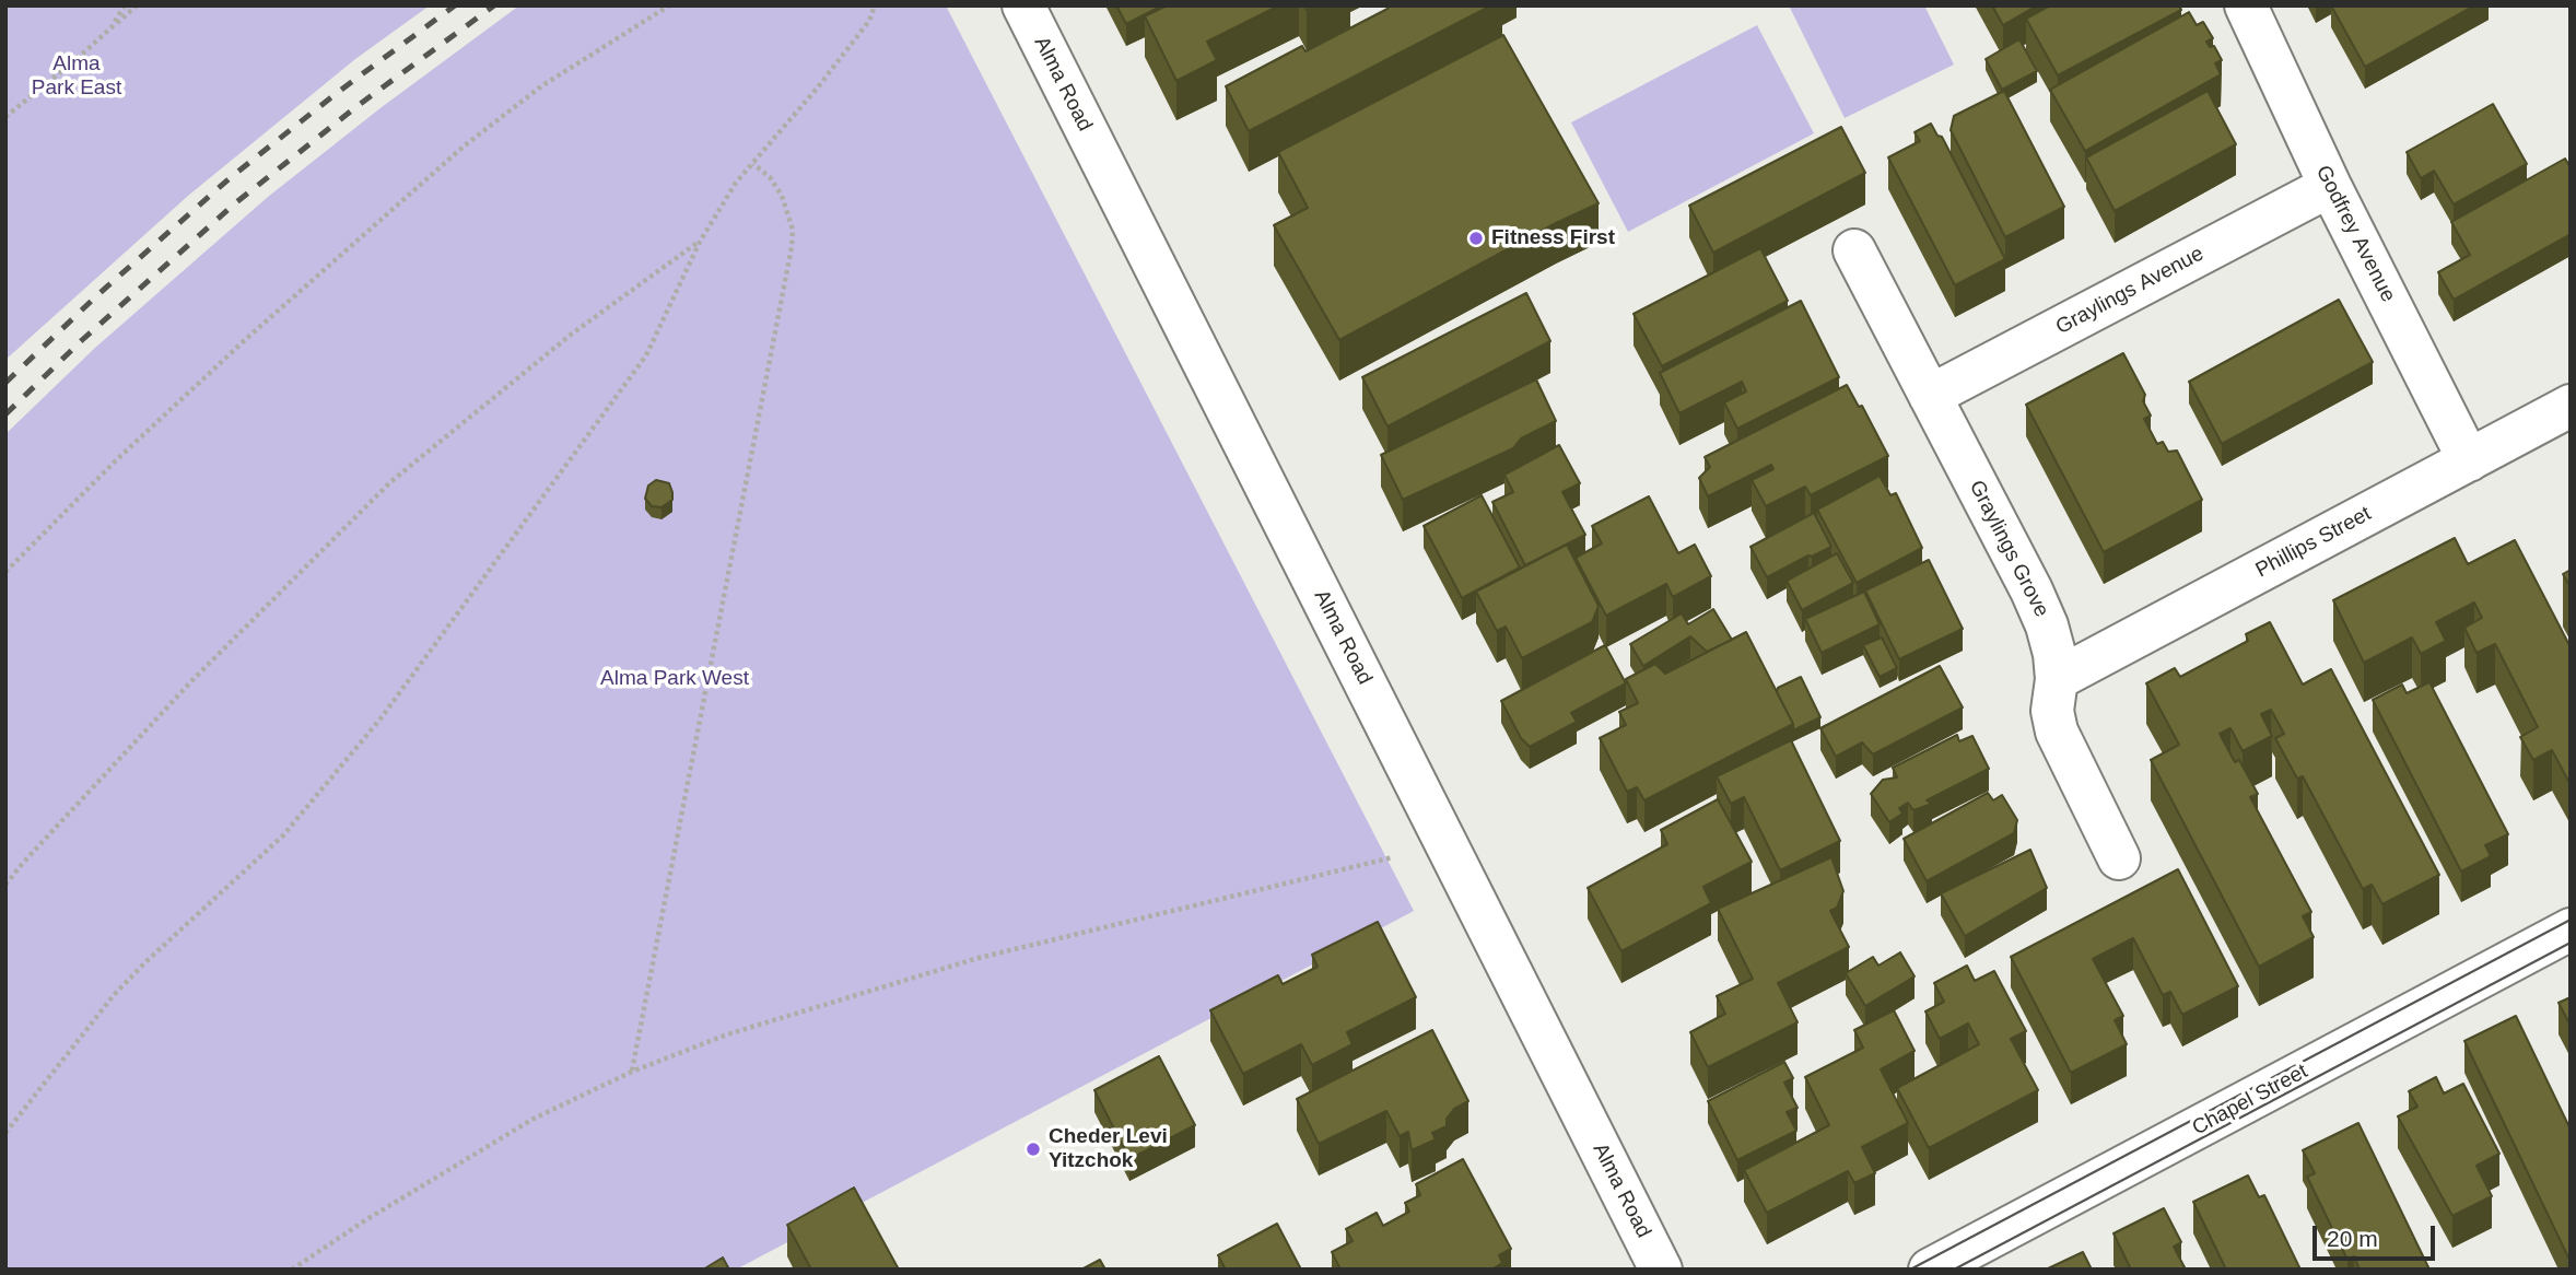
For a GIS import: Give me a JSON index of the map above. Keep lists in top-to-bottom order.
{
  "streets": {
    "street": [
      "Alma Road",
      "Godfrey Avenue",
      "Graylings Avenue",
      "Phillips Street",
      "Graylings Grove",
      "Chapel Street"
    ]
  },
  "crossings": [
    ["Godfrey Avenue", "Graylings Avenue"],
    ["Godfrey Avenue", "Phillips Street"],
    ["Graylings Avenue", "Graylings Grove"],
    ["Phillips Street", "Graylings Grove"]
  ],
  "parks": ["Alma Park East", "Alma Park West"],
  "places": ["Fitness First", "Cheder Levi Yitzchok"],
  "scale_bar": "20 m"
}
